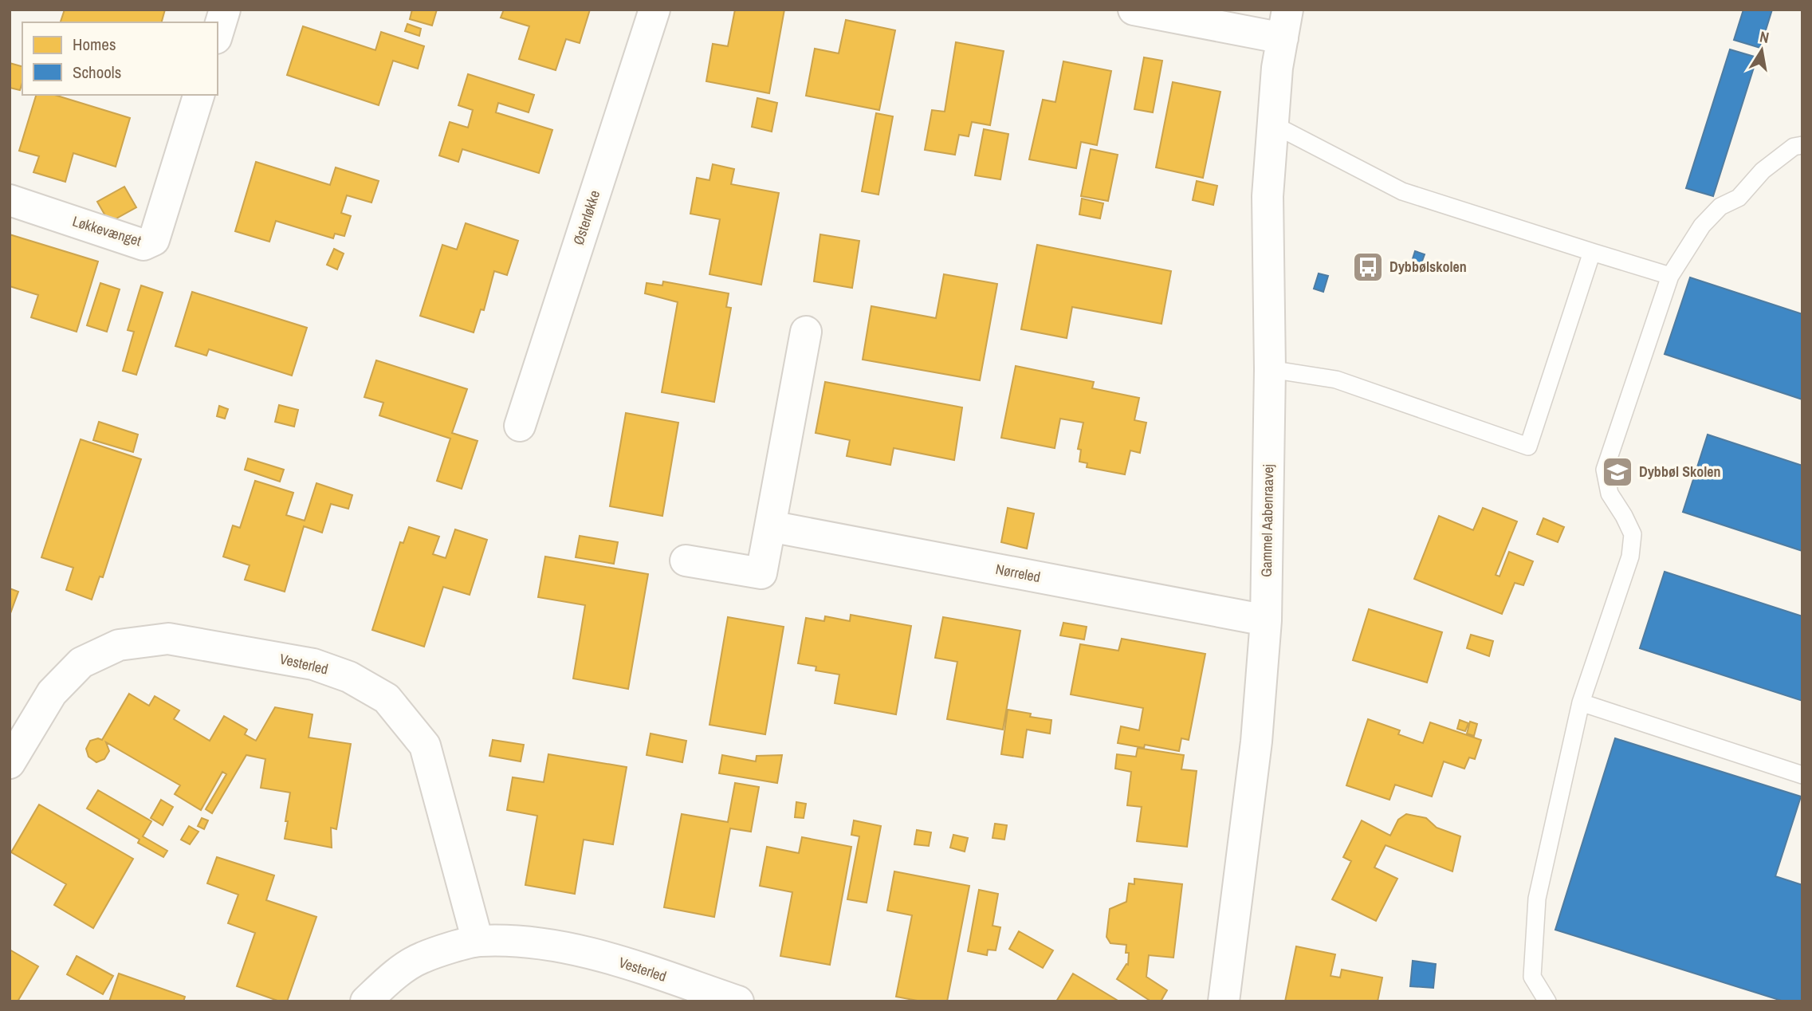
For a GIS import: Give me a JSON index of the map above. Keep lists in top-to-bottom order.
{
  "streets": {
    "street": [
      "Østerløkke",
      "Løkkevænget",
      "Gammel Aabenraavej",
      "Nørreled",
      "Vesterled"
    ]
  },
  "crossings": [
    ["Gammel Aabenraavej", "Nørreled"]
  ],
  "places": {
    "bus stop": ["Dybbølskolen"],
    "school or university": ["Dybbøl Skolen"]
  },
  "legend": ["Homes", "Schools"],
  "north": "top"
}
